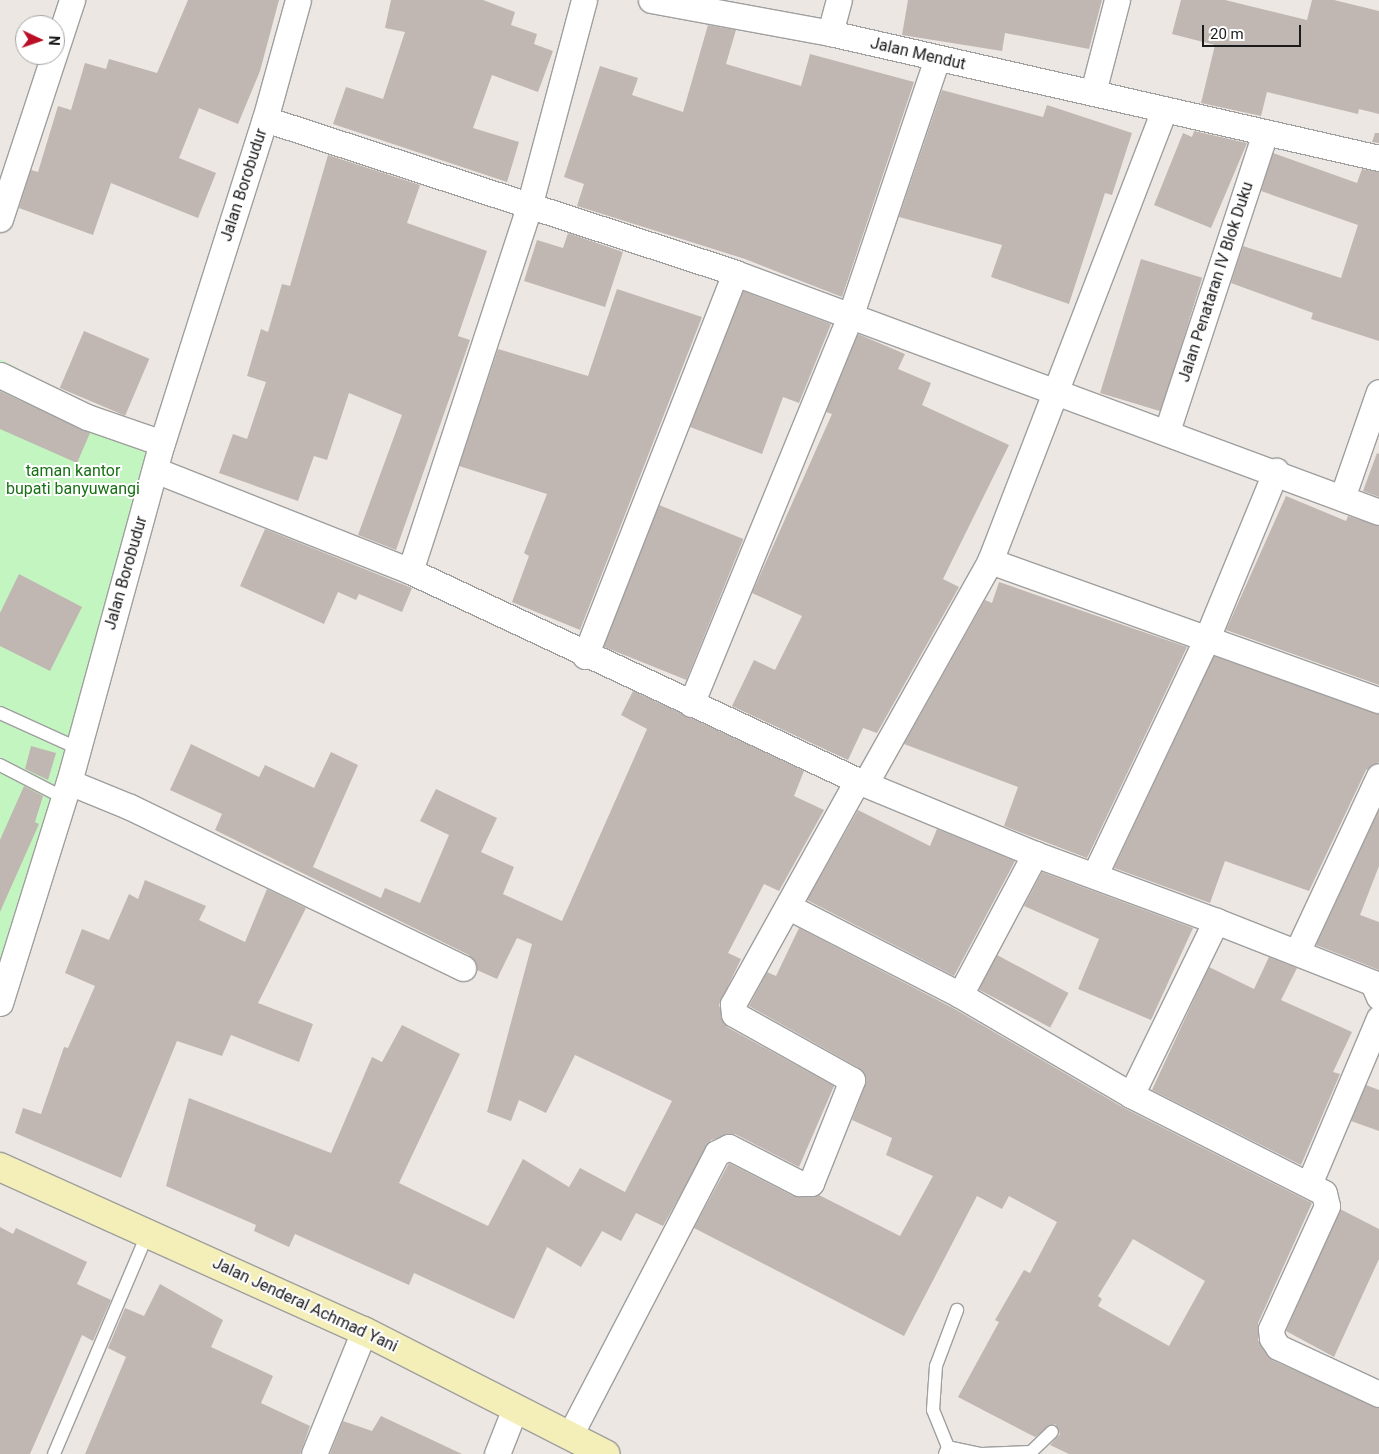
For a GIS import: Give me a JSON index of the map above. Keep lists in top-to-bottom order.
{
  "streets": {
    "main road": ["Jalan Jenderal Achmad Yani"],
    "street": ["Jalan Mendut", "Jalan Borobudur", "Jalan Penataran IV Blok Duku"]
  },
  "crossings": [
    ["Jalan Mendut", "Jalan Penataran IV Blok Duku"]
  ],
  "parks": ["taman kantor bupati banyuwangi"],
  "scale_bar": "20 m",
  "north": "right"
}
